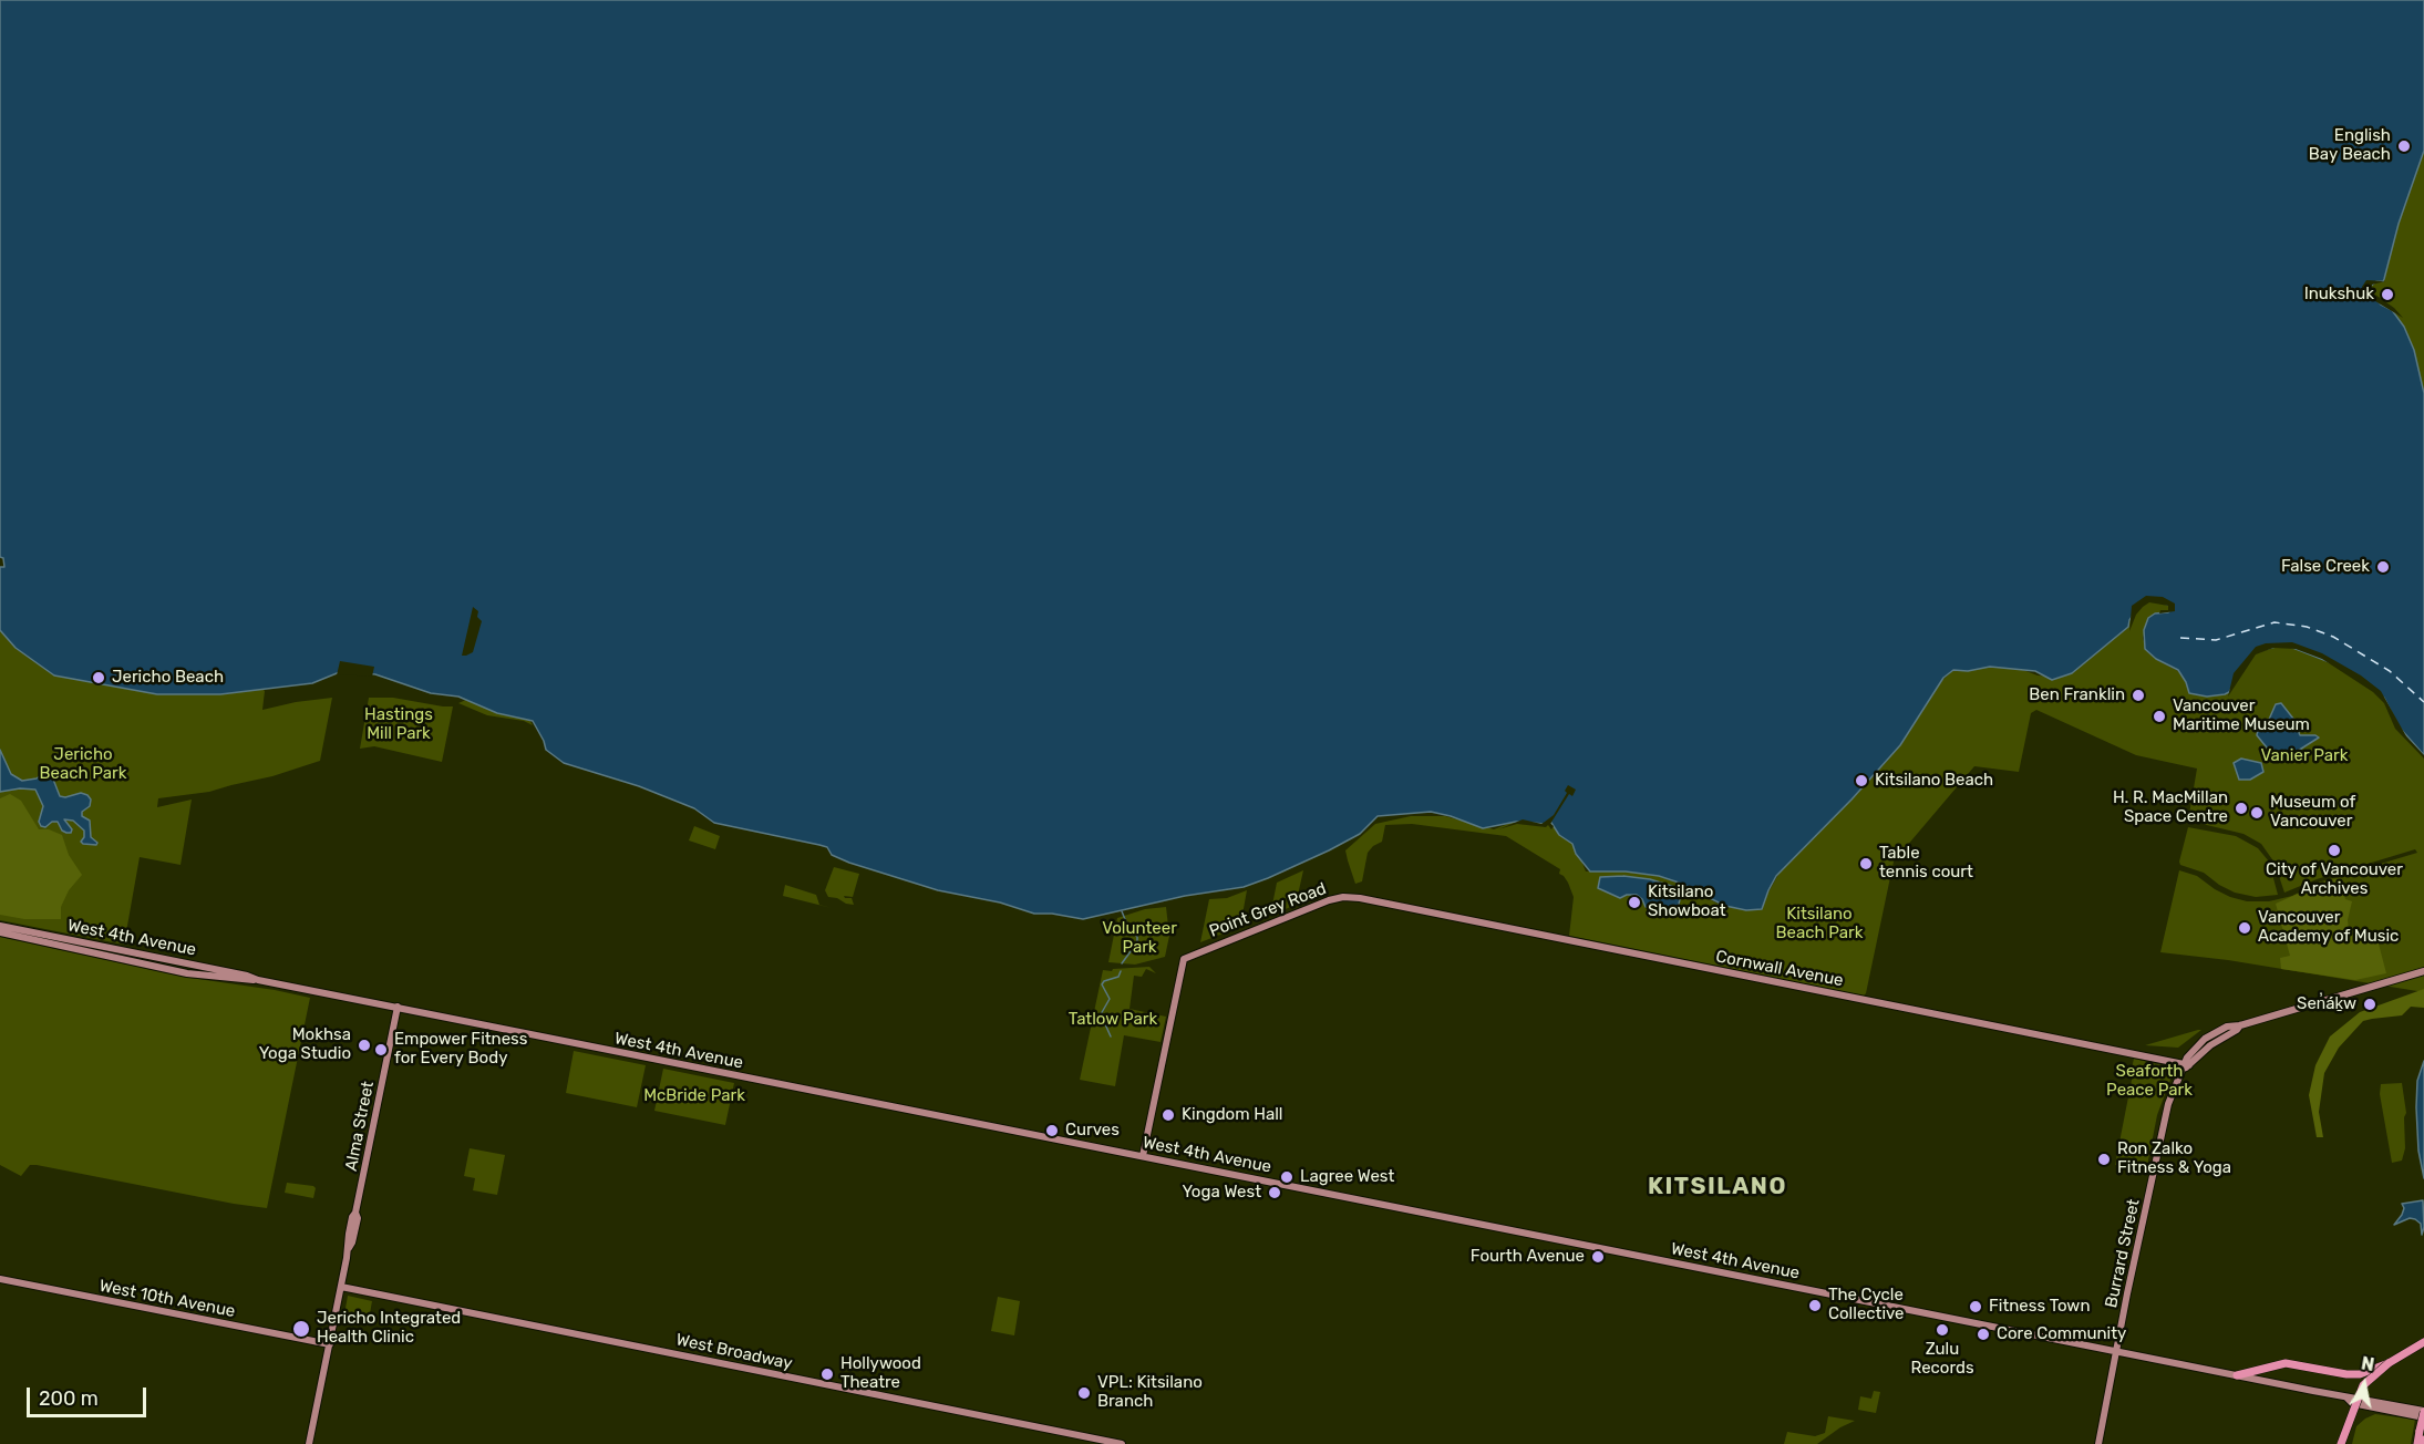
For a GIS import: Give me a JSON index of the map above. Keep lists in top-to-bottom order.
{
  "streets": {
    "main road": [
      "Point Grey Road",
      "West 4th Avenue",
      "Cornwall Avenue",
      "Alma Street",
      "Burrard Street",
      "West 10th Avenue",
      "West Broadway"
    ]
  },
  "crossings": [
    ["Point Grey Road", "West 4th Avenue"],
    ["Point Grey Road", "Cornwall Avenue"],
    ["West 4th Avenue", "Alma Street"],
    ["West 4th Avenue", "Burrard Street"],
    ["Cornwall Avenue", "Burrard Street"],
    ["Alma Street", "West 10th Avenue"],
    ["Alma Street", "West Broadway"]
  ],
  "districts": ["KITSILANO"],
  "parks": [
    "Hastings Mill Park",
    "Jericho Beach Park",
    "Vanier Park",
    "Kitsilano Beach Park",
    "Volunteer Park",
    "Tatlow Park",
    "Seaforth Peace Park",
    "McBride Park"
  ],
  "places": [
    "English Bay Beach",
    "Inukshuk",
    "False Creek",
    "Jericho Beach",
    "Ben Franklin",
    "Vancouver Maritime Museum",
    "Kitsilano Beach",
    "H. R. MacMillan Space Centre",
    "Museum of Vancouver",
    "City of Vancouver Archives",
    "Table tennis court",
    "Kitsilano Showboat",
    "Vancouver Academy of Music",
    "Sen̓áḵw",
    "Mokhsa Yoga Studio",
    "Empower Fitness for Every Body",
    "Kingdom Hall",
    "Curves",
    "Ron Zalko Fitness & Yoga",
    "Lagree West",
    "Yoga West",
    "Fourth Avenue",
    "The Cycle Collective",
    "Fitness Town",
    "Jericho Integrated Health Clinic",
    "Zulu Records",
    "Core Community",
    "Hollywood Theatre",
    "VPL: Kitsilano Branch"
  ],
  "scale_bar": "200 m",
  "north": "top"
}
